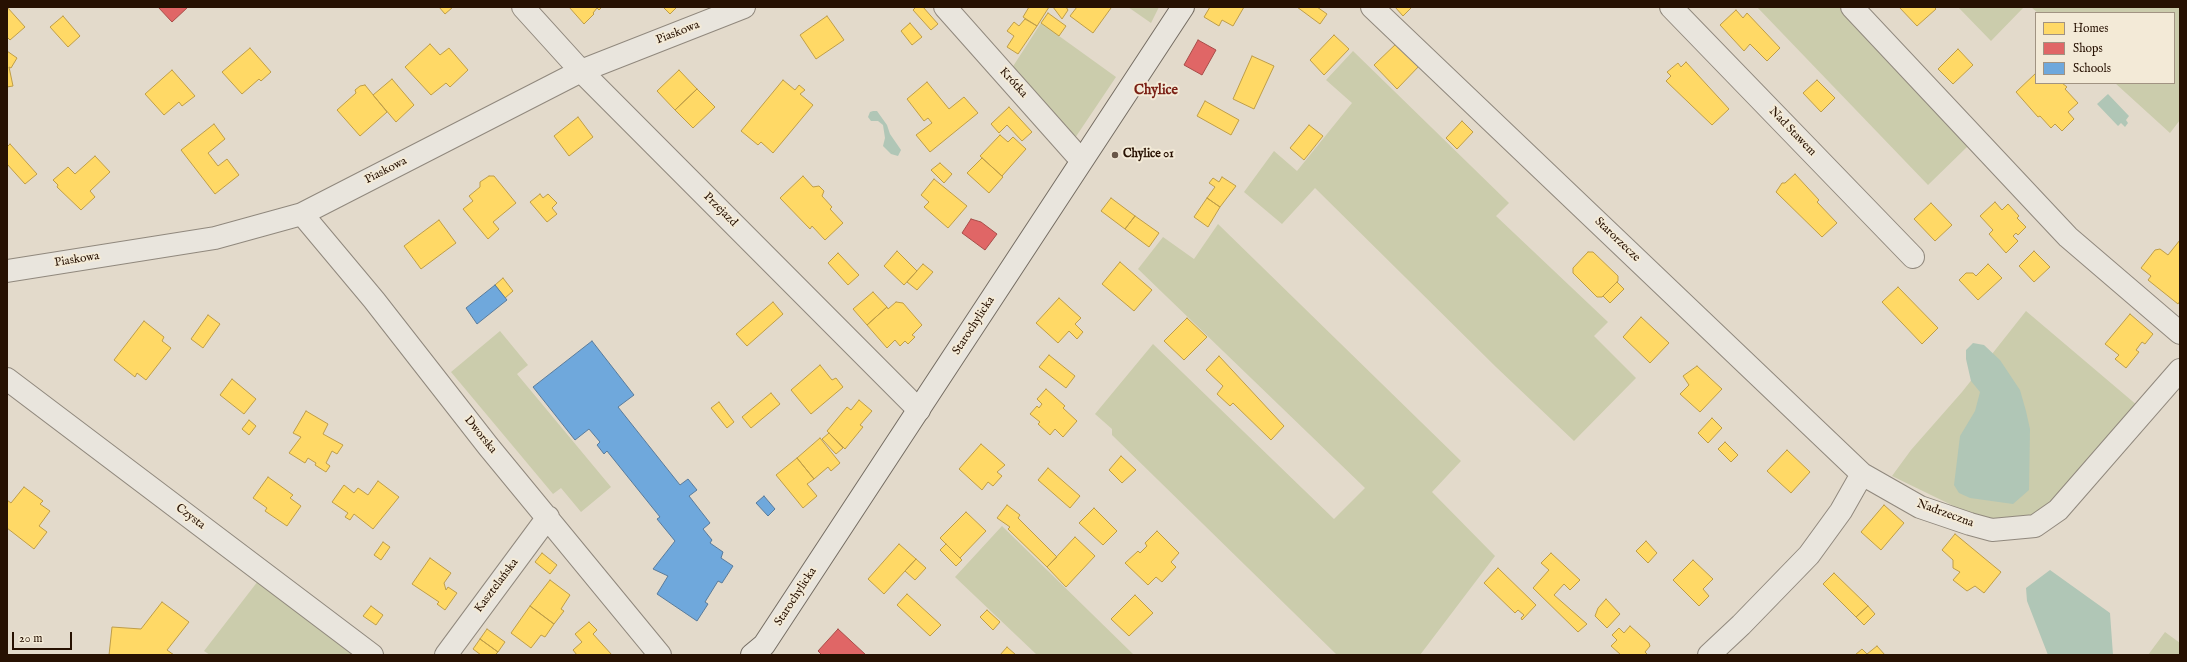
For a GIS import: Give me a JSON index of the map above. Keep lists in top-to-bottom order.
{
  "streets": {
    "street": [
      "Piaskowa",
      "Krótka",
      "Nad Stawem",
      "Przejazd",
      "Starorzecze",
      "Starochylicka",
      "Dworska",
      "Nadrzeczna",
      "Czysta",
      "Kasztelańska"
    ]
  },
  "crossings": [
    ["Piaskowa", "Przejazd"],
    ["Piaskowa", "Dworska"],
    ["Krótka", "Starochylicka"],
    ["Przejazd", "Starochylicka"],
    ["Starorzecze", "Nadrzeczna"],
    ["Dworska", "Kasztelańska"]
  ],
  "districts": ["Chylice"],
  "places": ["Chylice 01"],
  "legend": ["Homes", "Shops", "Schools"],
  "scale_bar": "20 m"
}
